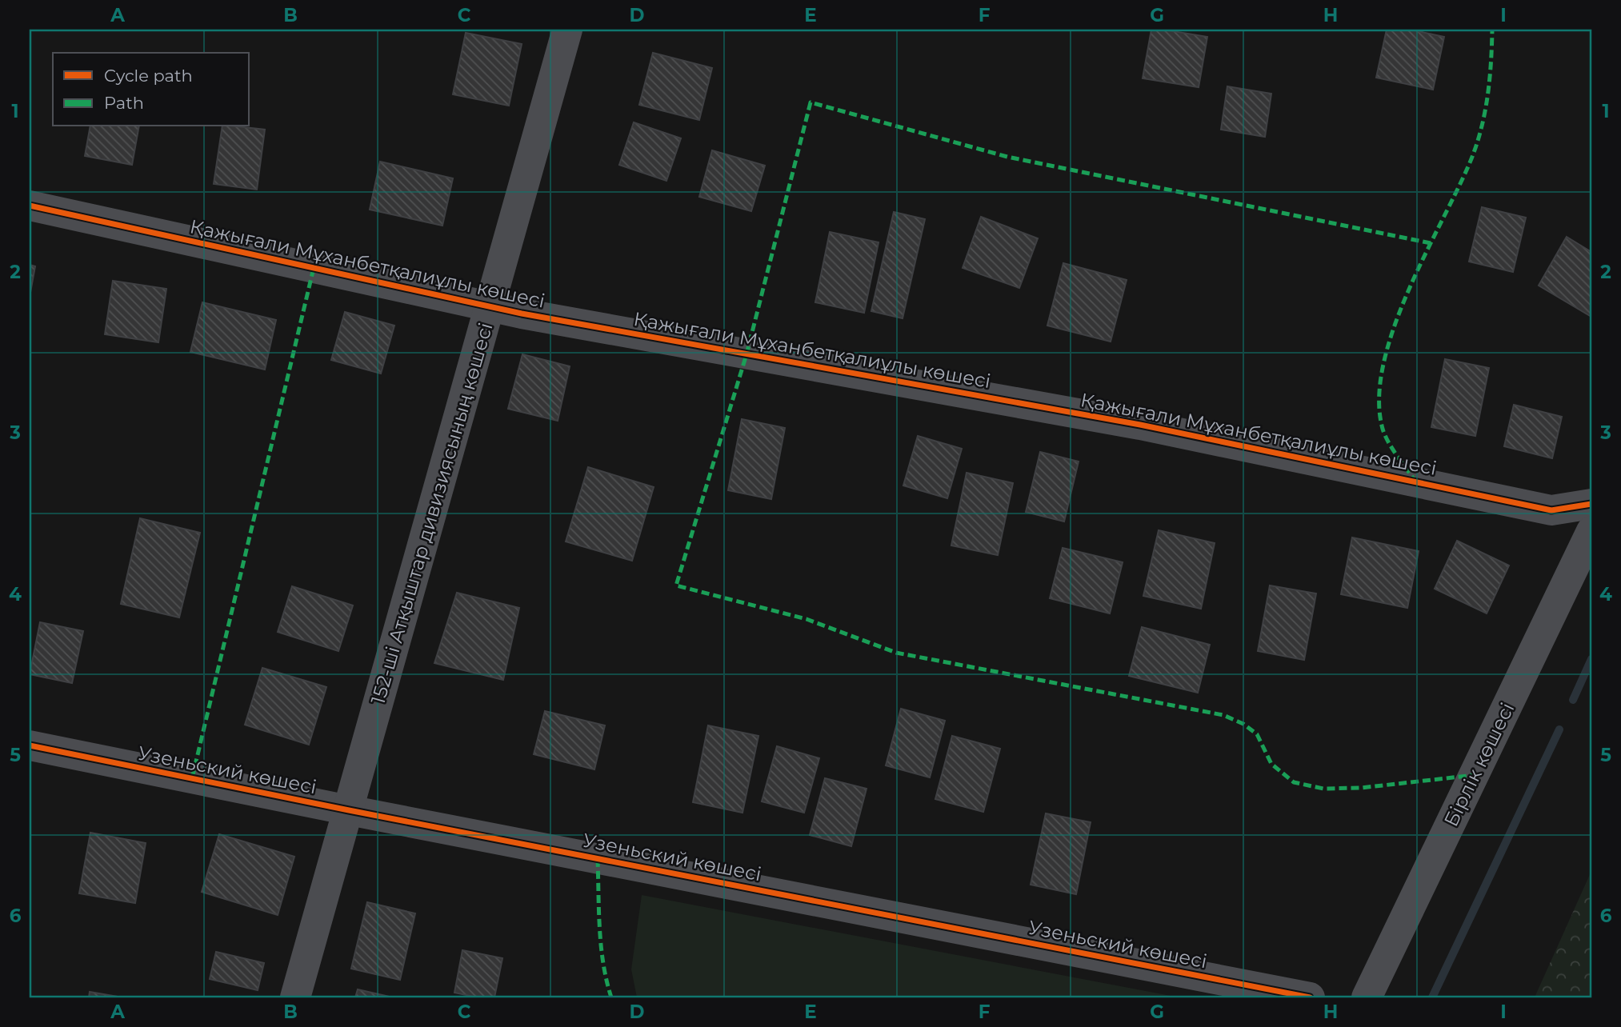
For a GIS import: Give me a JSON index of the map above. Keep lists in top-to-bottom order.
{
  "streets": {
    "street": [
      "Қажығали Мұханбетқалиұлы көшесі",
      "152-ші Атқыштар дивизиясының көшесі",
      "Бірлік көшесі",
      "Узеньский көшесі"
    ]
  },
  "crossings": [
    ["Қажығали Мұханбетқалиұлы көшесі", "152-ші Атқыштар дивизиясының көшесі"],
    ["152-ші Атқыштар дивизиясының көшесі", "Узеньский көшесі"]
  ],
  "legend": ["Cycle path", "Path"],
  "grid": {
    "columns": [
      "A",
      "B",
      "C",
      "D",
      "E",
      "F",
      "G",
      "H",
      "I"
    ],
    "rows": [
      "1",
      "2",
      "3",
      "4",
      "5",
      "6"
    ]
  }
}
